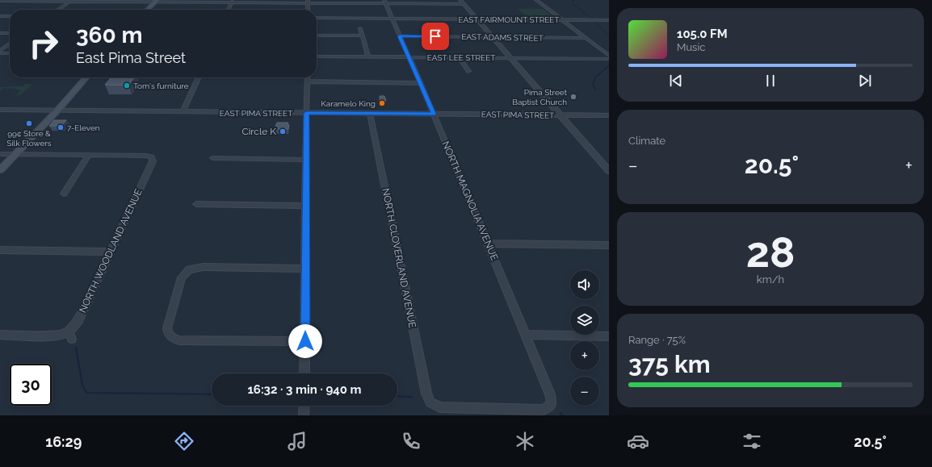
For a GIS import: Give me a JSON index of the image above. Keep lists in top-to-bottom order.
{
  "streets": {
    "street": [
      "EAST FAIRMOUNT STREET",
      "EAST ADAMS STREET",
      "EAST LEE STREET",
      "EAST PIMA STREET",
      "NORTH MAGNOLIA AVENUE",
      "NORTH WOODLAND AVENUE",
      "NORTH CLOVERLAND AVENUE"
    ]
  },
  "crossings": [
    ["EAST FAIRMOUNT STREET", "NORTH MAGNOLIA AVENUE"],
    ["EAST ADAMS STREET", "NORTH MAGNOLIA AVENUE"],
    ["EAST LEE STREET", "NORTH MAGNOLIA AVENUE"],
    ["EAST PIMA STREET", "NORTH MAGNOLIA AVENUE"],
    ["EAST PIMA STREET", "NORTH CLOVERLAND AVENUE"],
    ["NORTH MAGNOLIA AVENUE", "NORTH CLOVERLAND AVENUE"]
  ],
  "places": [
    "Tom's furniture",
    "Pima Street Baptist Church",
    "Karamelo King",
    "99¢ Store & Silk Flowers",
    "7-Eleven",
    "Circle K"
  ],
  "page": {
    "turn": ["360 m", "East Pima Street"],
    "song": ["105.0 FM", "Music"],
    "tile": [
      "Climate",
      ["28", "km/h"],
      ["Range · 75%", "375 km"]
    ],
    "heat": ["−", "20.5°", "+"],
    "map_buttons": ["+", "−"],
    "limit": "30",
    "trip": "16:32 · 3 min · 940 m",
    "tabs": ["16:29", "20.5°"]
  }
}
